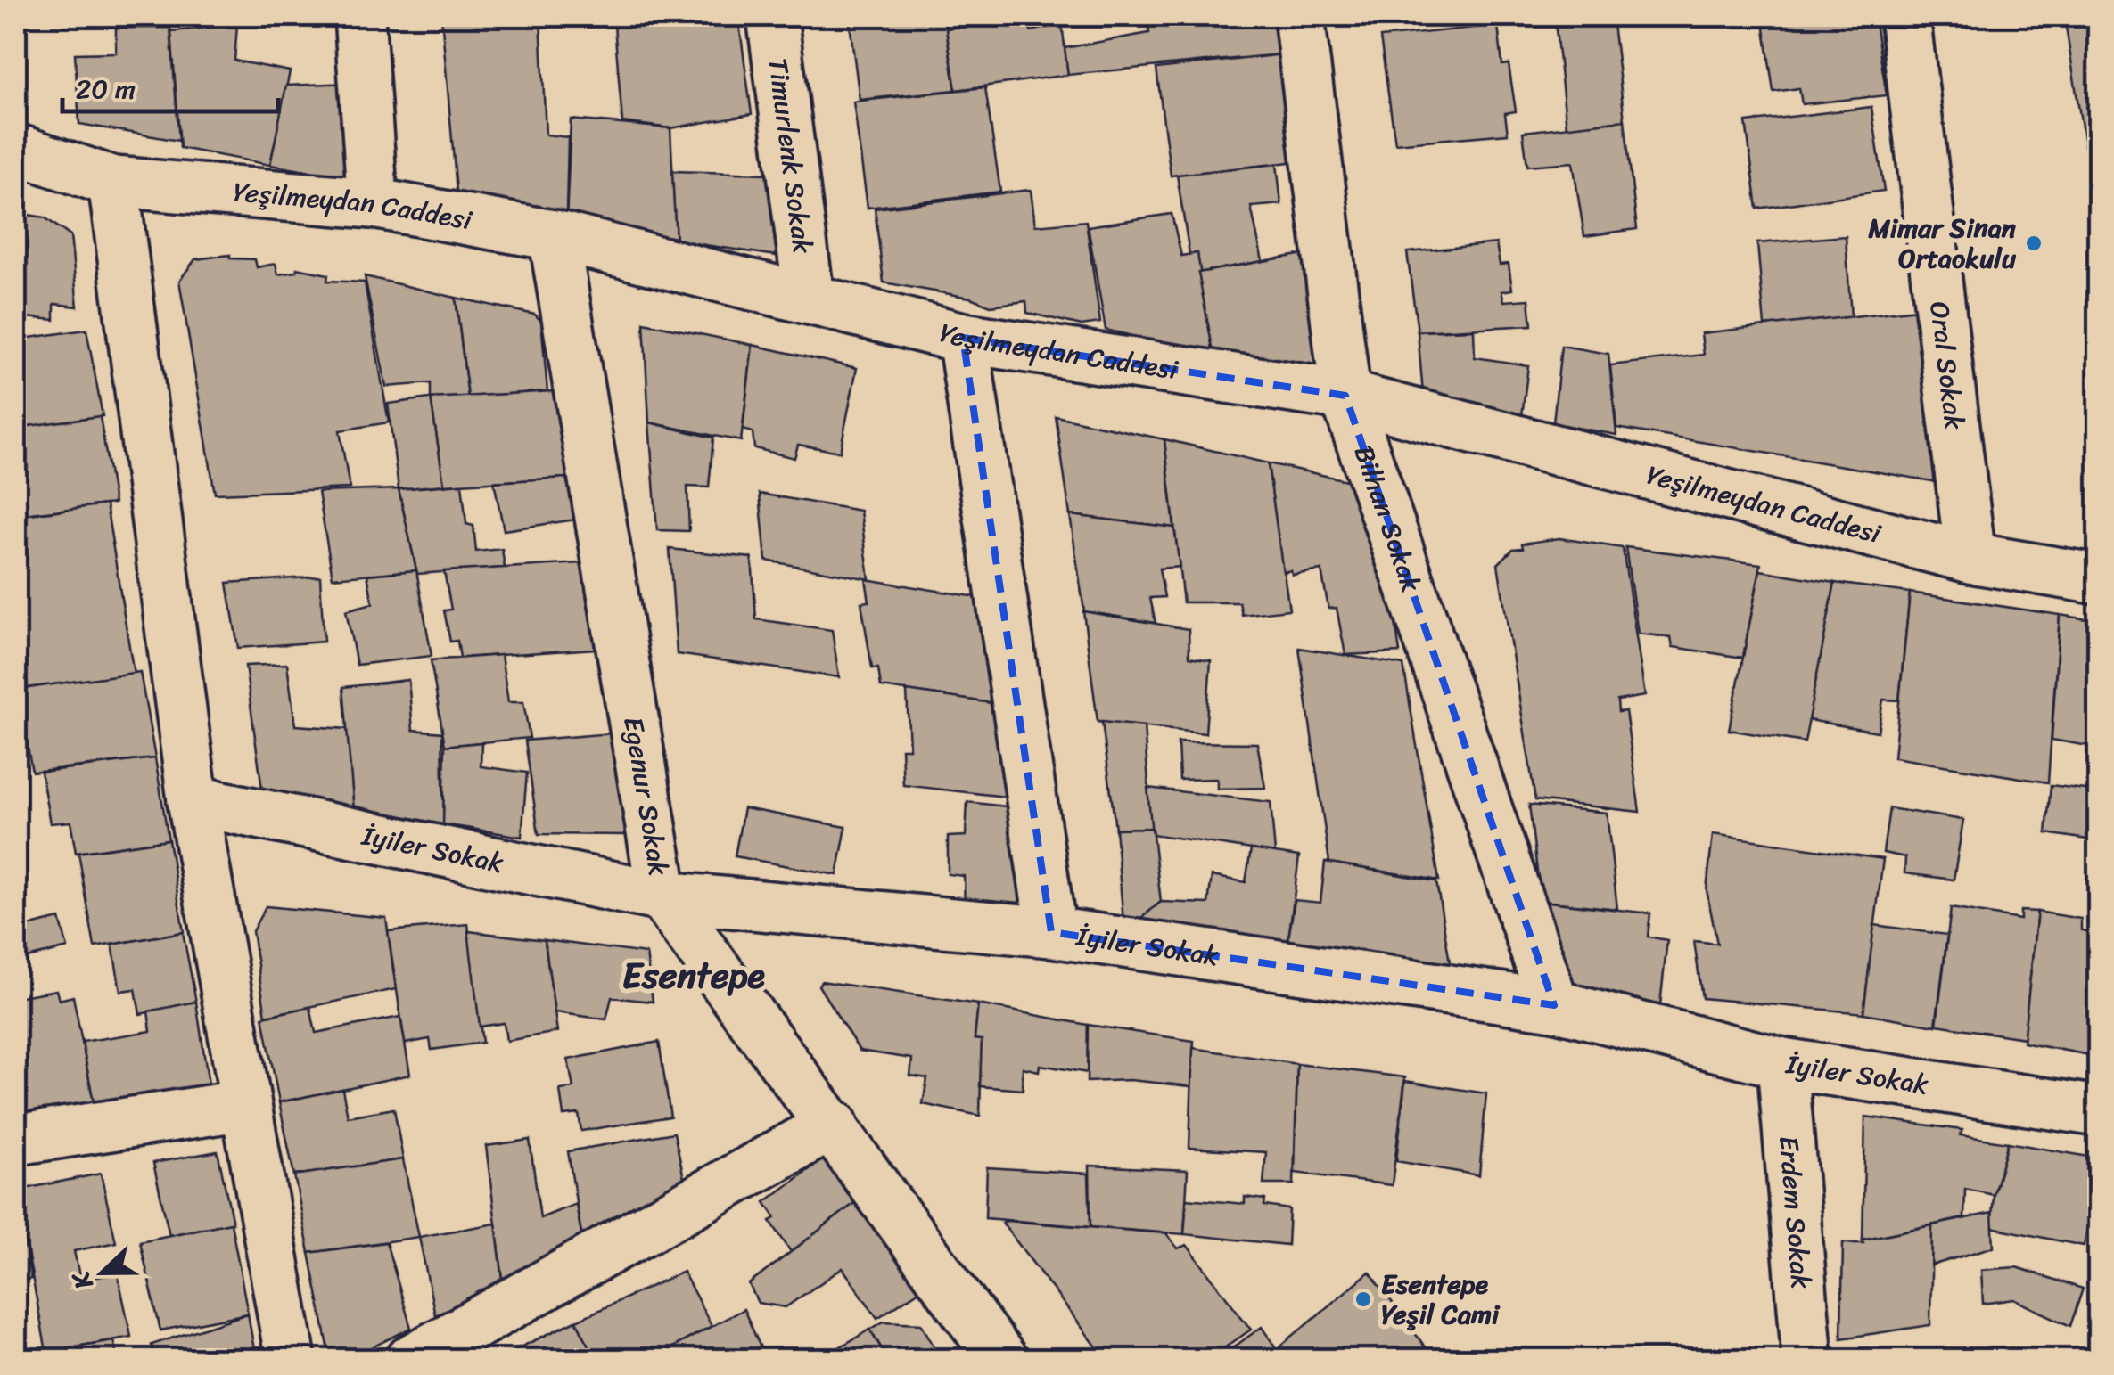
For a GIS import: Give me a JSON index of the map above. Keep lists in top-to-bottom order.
{
  "streets": {
    "street": [
      "Timurlenk Sokak",
      "Yeşilmeydan Caddesi",
      "Oral Sokak",
      "Bilhan Sokak",
      "Egenur Sokak",
      "İyiler Sokak",
      "Erdem Sokak"
    ]
  },
  "crossings": [
    ["Timurlenk Sokak", "Yeşilmeydan Caddesi"],
    ["Yeşilmeydan Caddesi", "Oral Sokak"],
    ["Yeşilmeydan Caddesi", "Bilhan Sokak"],
    ["Yeşilmeydan Caddesi", "Egenur Sokak"],
    ["Bilhan Sokak", "İyiler Sokak"],
    ["Egenur Sokak", "İyiler Sokak"],
    ["İyiler Sokak", "Erdem Sokak"]
  ],
  "districts": ["Esentepe"],
  "places": ["Mimar Sinan Ortaokulu", "Esentepe Yeşil Cami"],
  "scale_bar": "20 m",
  "north": "left"
}
